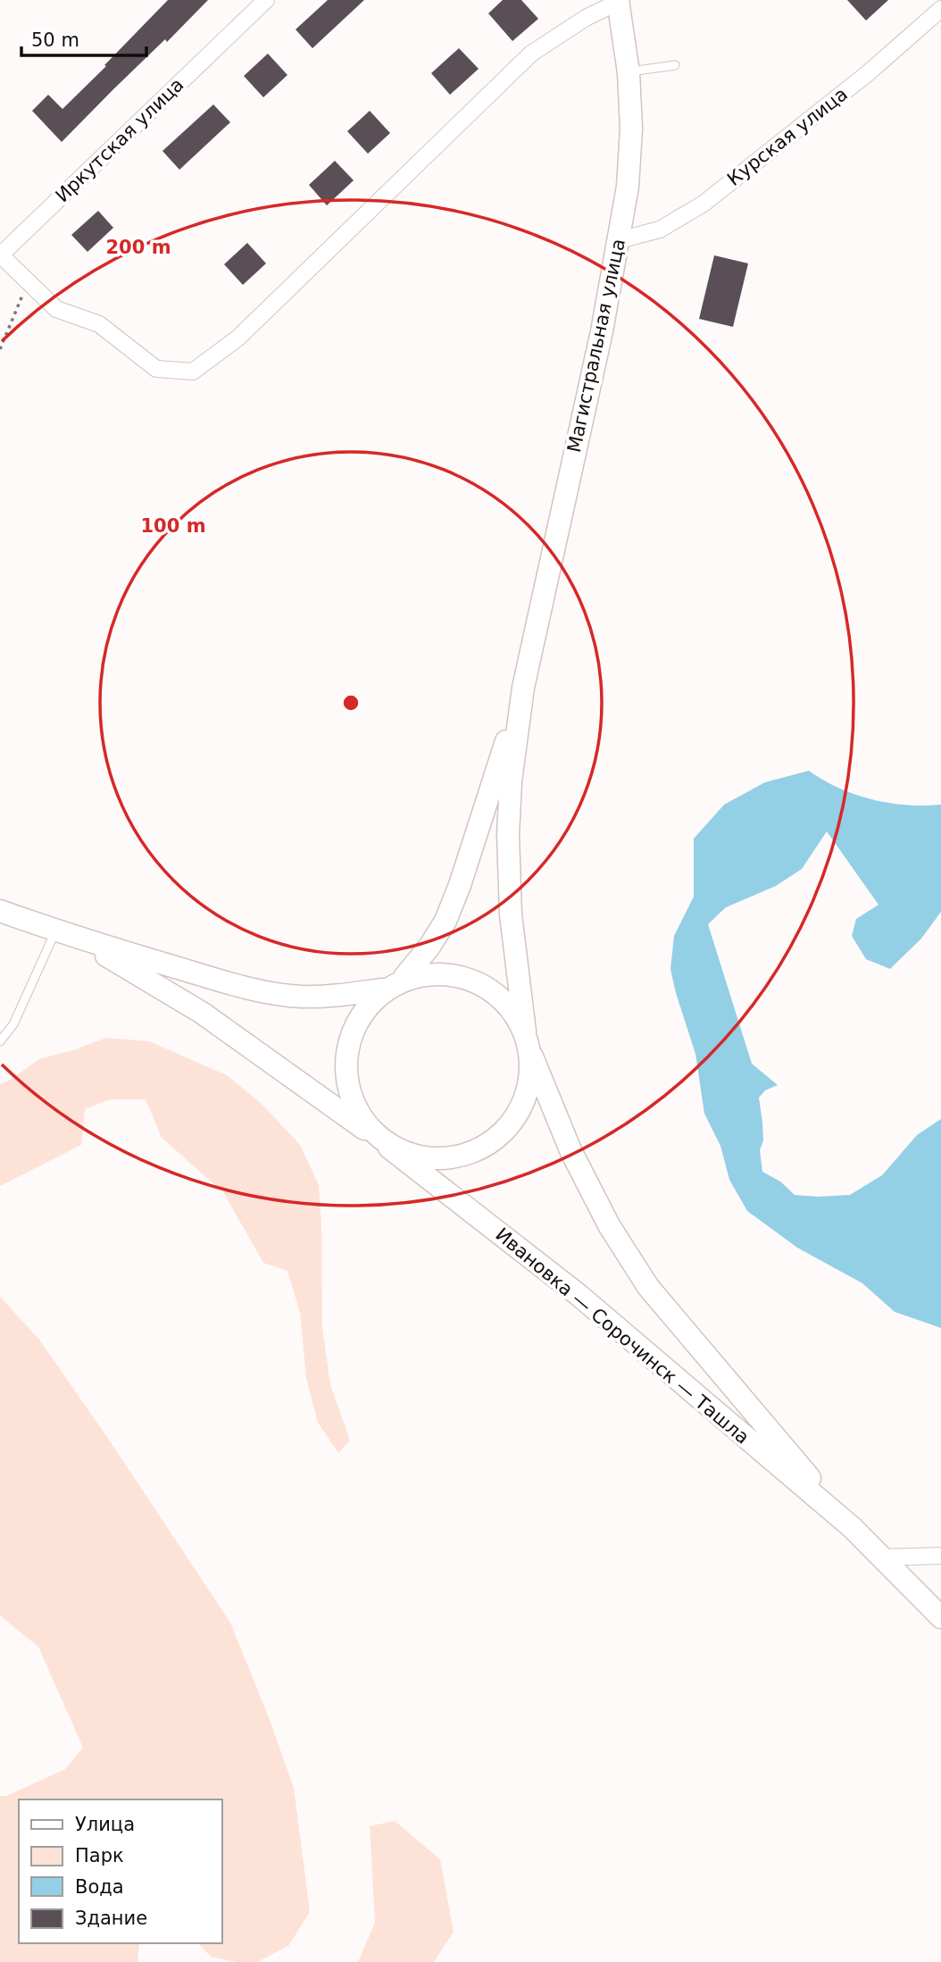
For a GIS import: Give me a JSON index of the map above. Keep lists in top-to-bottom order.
{
  "streets": {
    "main road": ["Магистральная улица", "Ивановка — Сорочинск — Ташла"],
    "street": ["Курская улица", "Иркутская улица"]
  },
  "crossings": [
    ["Курская улица", "Магистральная улица"],
    ["Магистральная улица", "Ивановка — Сорочинск — Ташла"]
  ],
  "legend": [
    "Улица",
    "Парк",
    "Вода",
    "Здание"
  ],
  "scale_bar": "50 m",
  "rings": ["200 m", "100 m"]
}
